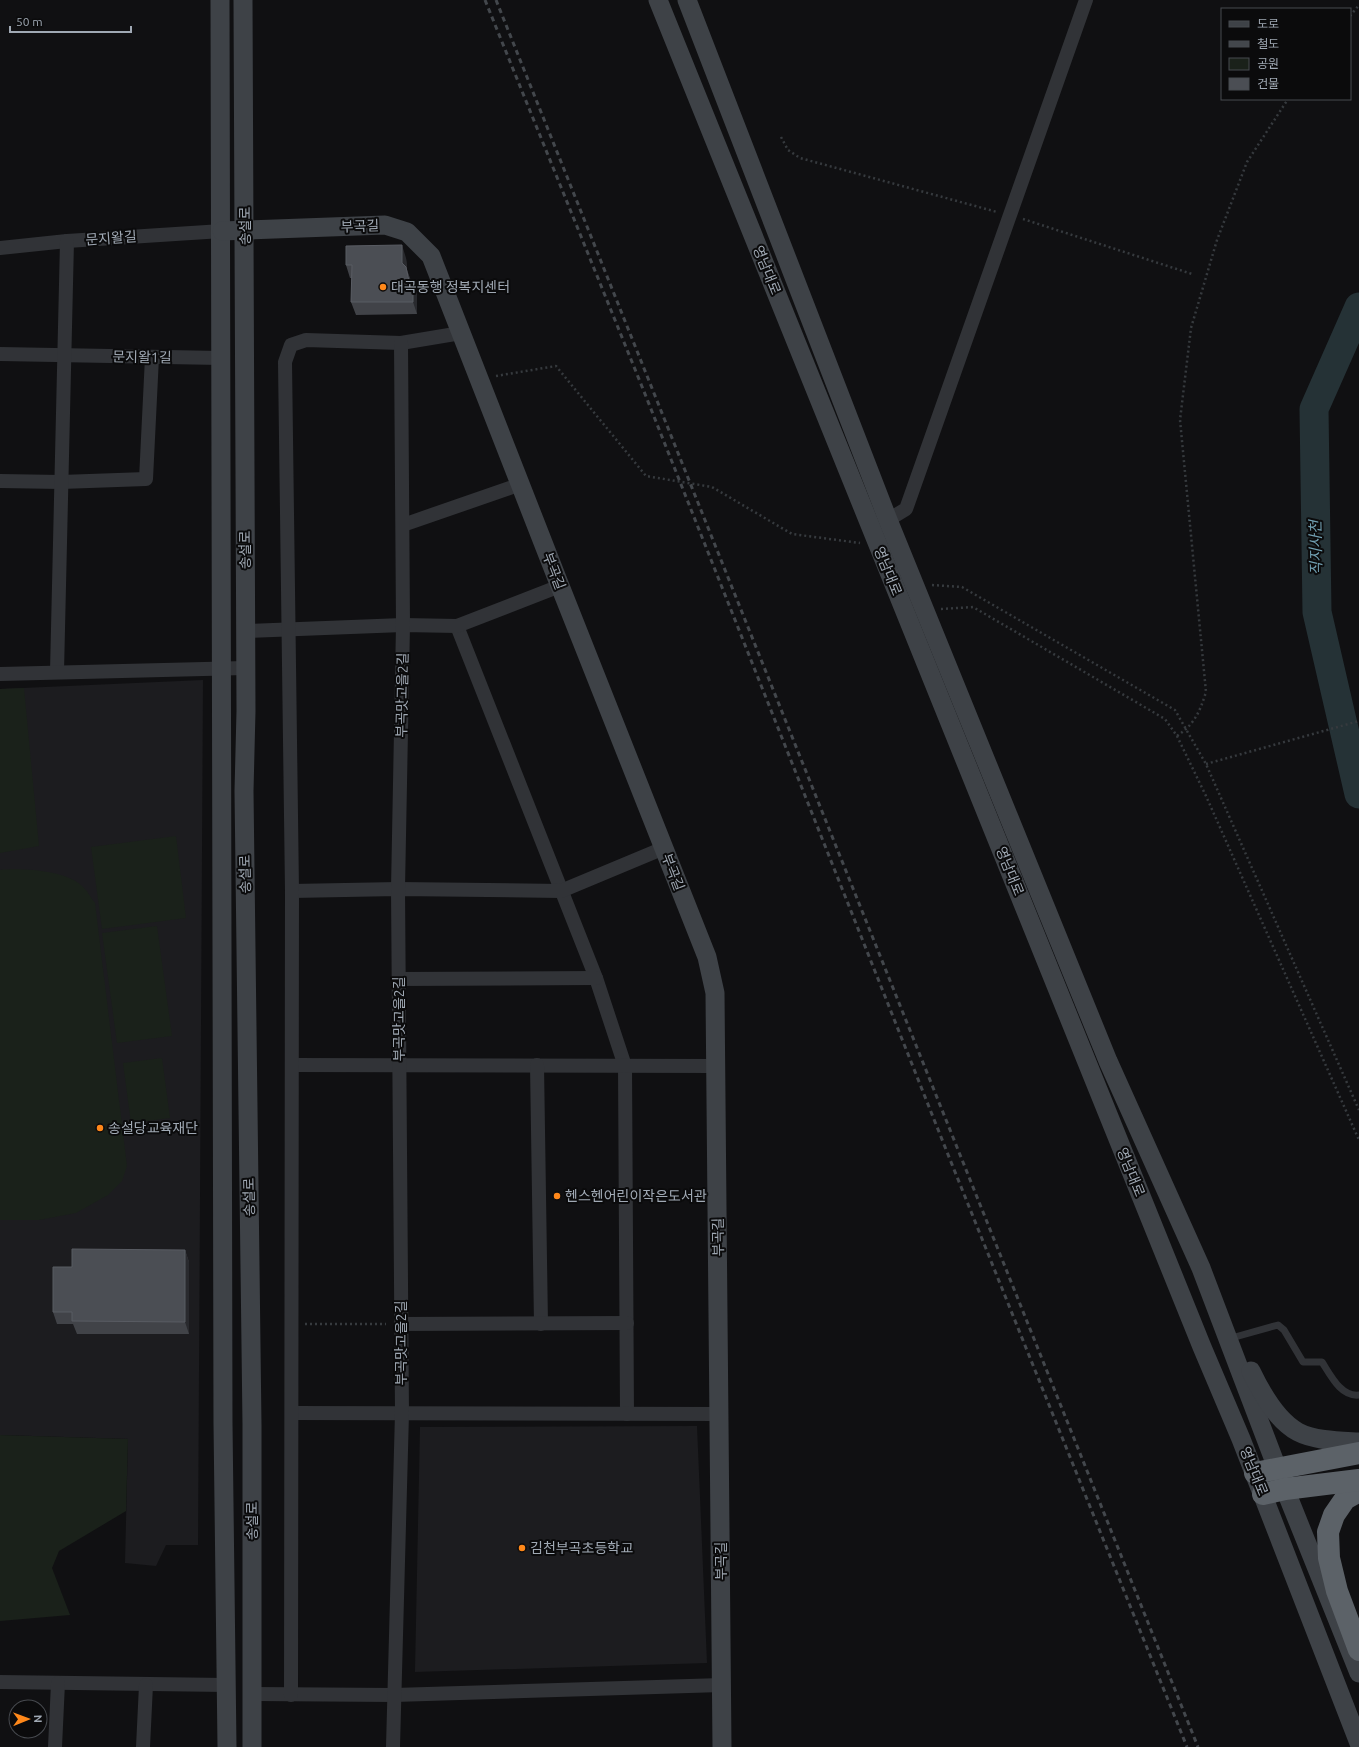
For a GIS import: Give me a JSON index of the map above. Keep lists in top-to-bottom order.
{
  "streets": {
    "street": [
      "송설로",
      "부곡길",
      "문지왈길",
      "영남대로",
      "문지왈1길",
      "부곡맛고을2길"
    ]
  },
  "crossings": [
    ["송설로", "부곡길"],
    ["송설로", "문지왈길"],
    ["송설로", "문지왈1길"],
    ["부곡길", "문지왈길"]
  ],
  "water": ["직지사천"],
  "places": [
    "대곡동행 정복지센터",
    "송설당교육재단",
    "헨스헨어린이작은도서관",
    "김천부곡초등학교"
  ],
  "legend": [
    "도로",
    "철도",
    "공원",
    "건물"
  ],
  "scale_bar": "50 m",
  "north": "right"
}
